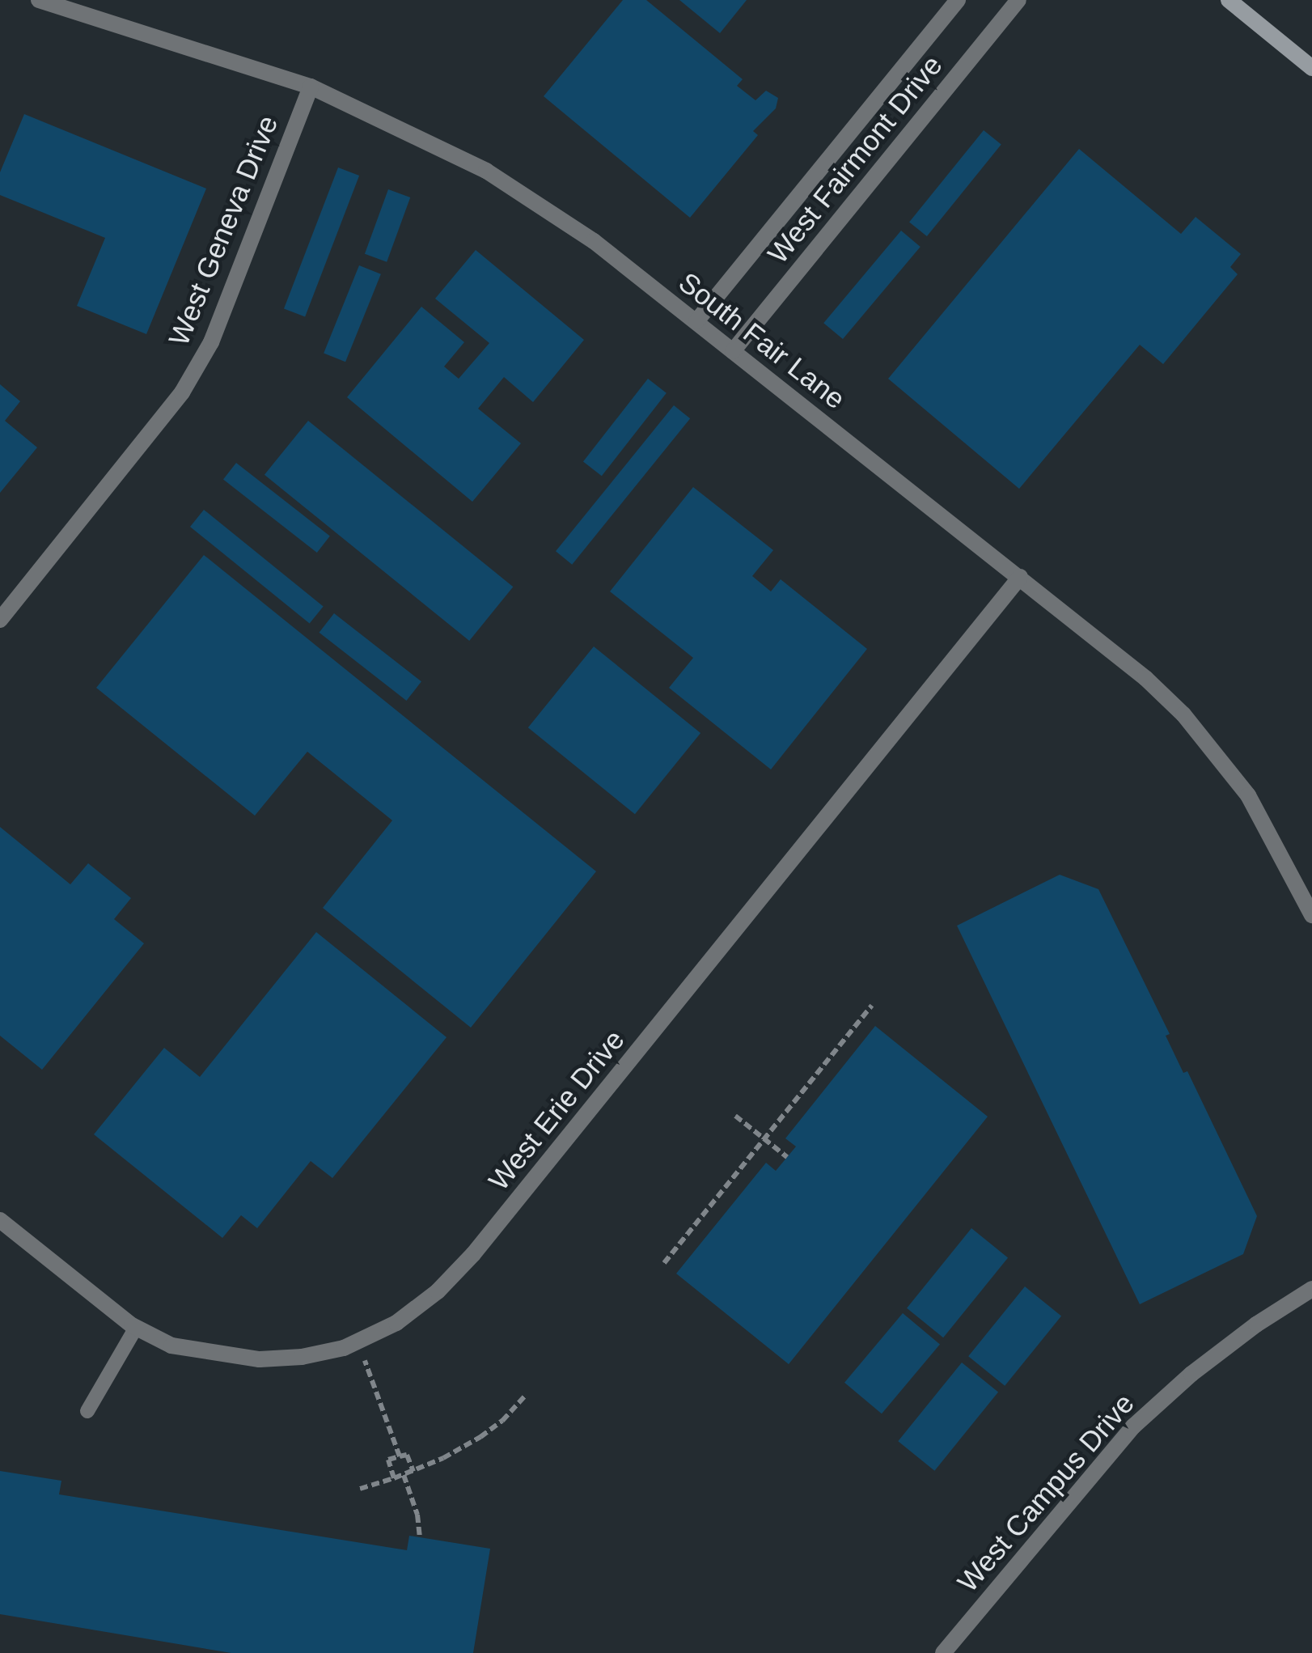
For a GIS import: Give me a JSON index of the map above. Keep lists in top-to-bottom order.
{
  "streets": {
    "street": [
      "West Fairmont Drive",
      "West Geneva Drive",
      "South Fair Lane",
      "West Erie Drive",
      "West Campus Drive"
    ]
  },
  "crossings": [
    ["West Fairmont Drive", "South Fair Lane"],
    ["West Geneva Drive", "South Fair Lane"],
    ["South Fair Lane", "West Erie Drive"]
  ]
}
